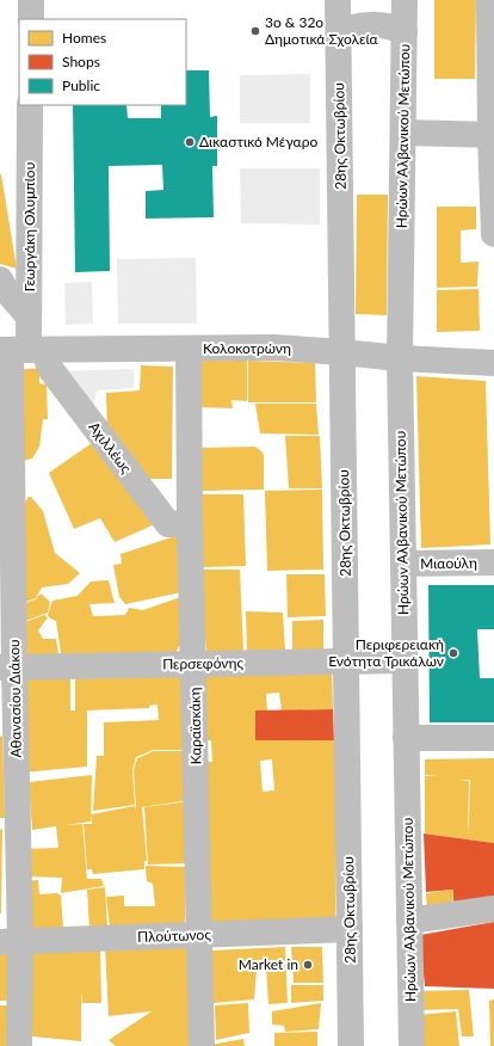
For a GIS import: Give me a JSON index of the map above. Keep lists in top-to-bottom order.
{
  "streets": {
    "street": [
      "28ης Οκτωβρίου",
      "Ηρώων Αλβανικού Μετώπου",
      "Γεωργάκη Ολυμπίου",
      "Κολοκοτρώνη",
      "Αχιλλέως",
      "Μιαούλη",
      "Περσεφόνης",
      "Αθανασίου Διάκου",
      "Καραϊσκάκη",
      "Πλούτωνος"
    ]
  },
  "crossings": [
    ["28ης Οκτωβρίου", "Κολοκοτρώνη"],
    ["28ης Οκτωβρίου", "Περσεφόνης"],
    ["28ης Οκτωβρίου", "Πλούτωνος"],
    ["Ηρώων Αλβανικού Μετώπου", "Κολοκοτρώνη"],
    ["Ηρώων Αλβανικού Μετώπου", "Μιαούλη"],
    ["Ηρώων Αλβανικού Μετώπου", "Περσεφόνης"],
    ["Γεωργάκη Ολυμπίου", "Κολοκοτρώνη"],
    ["Γεωργάκη Ολυμπίου", "Αχιλλέως"],
    ["Γεωργάκη Ολυμπίου", "Αθανασίου Διάκου"],
    ["Κολοκοτρώνη", "Αχιλλέως"],
    ["Κολοκοτρώνη", "Αθανασίου Διάκου"],
    ["Κολοκοτρώνη", "Καραϊσκάκη"],
    ["Αχιλλέως", "Αθανασίου Διάκου"],
    ["Αχιλλέως", "Καραϊσκάκη"],
    ["Περσεφόνης", "Αθανασίου Διάκου"],
    ["Περσεφόνης", "Καραϊσκάκη"],
    ["Αθανασίου Διάκου", "Πλούτωνος"],
    ["Καραϊσκάκη", "Πλούτωνος"]
  ],
  "places": [
    "3ο & 32ο Δημοτικά Σχολεία",
    "Δικαστικό Μέγαρο",
    "Περιφερειακή Ενότητα Τρικάλων",
    "Market in"
  ],
  "legend": ["Homes", "Shops", "Public"]
}
